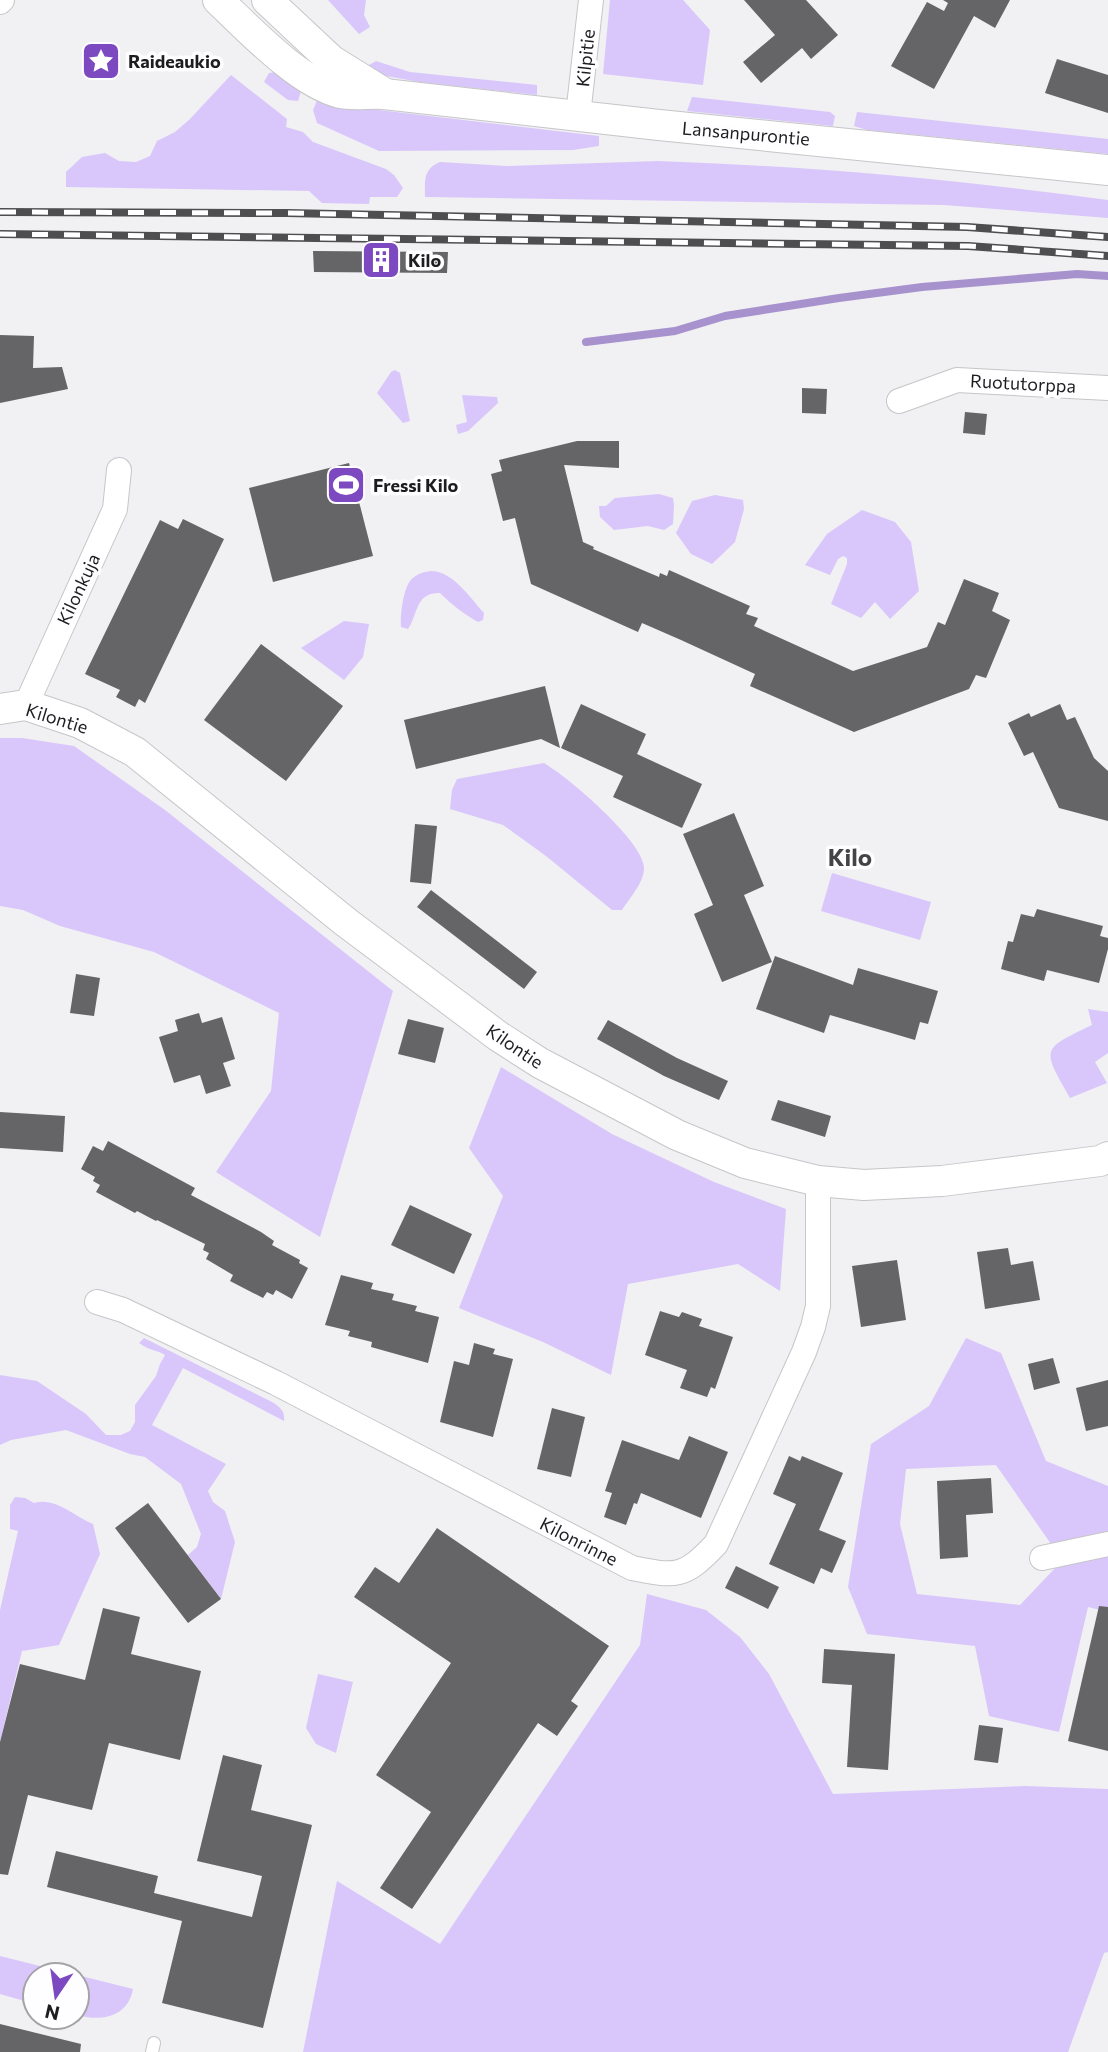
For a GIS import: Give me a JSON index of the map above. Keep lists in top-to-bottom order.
{
  "streets": {
    "street": [
      "Kilpitie",
      "Lansanpurontie",
      "Ruotutorppa",
      "Kilonkuja",
      "Kilontie",
      "Kilonrinne"
    ]
  },
  "crossings": [
    ["Kilpitie", "Lansanpurontie"],
    ["Kilonkuja", "Kilontie"],
    ["Kilontie", "Kilonrinne"]
  ],
  "districts": ["Kilo"],
  "places": {
    "place": ["Raideaukio"],
    "building": ["Kilo"],
    "sports": ["Fressi Kilo"]
  },
  "north": "bottom"
}
